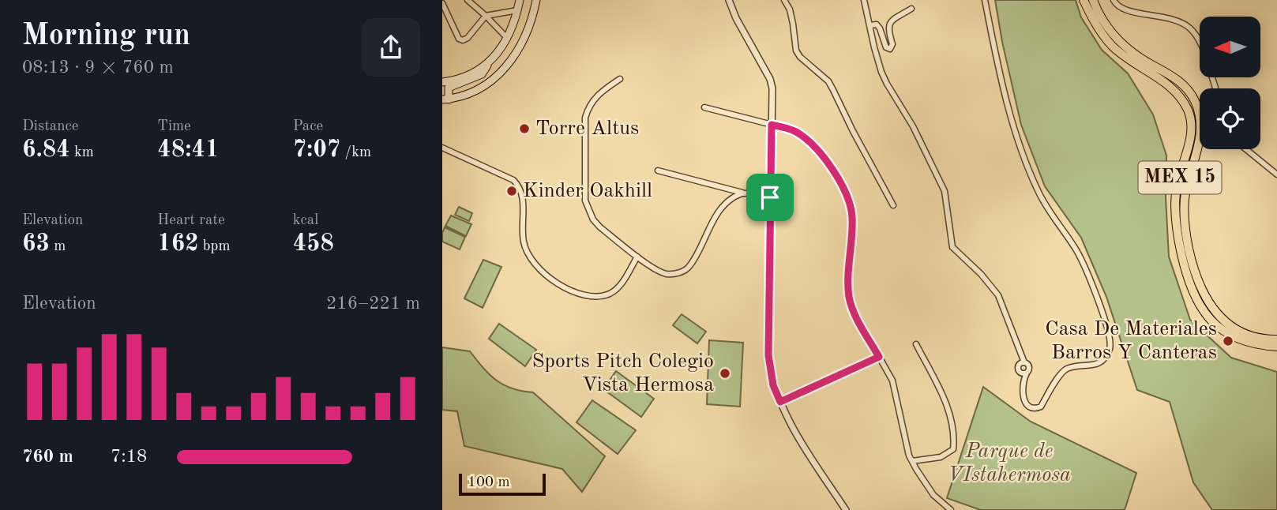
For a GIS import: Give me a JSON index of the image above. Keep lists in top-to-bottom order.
{
  "streets": {
    "main road": ["MEX 15"]
  },
  "parks": ["Parque de VIstahermosa"],
  "places": [
    "Torre Altus",
    "Kinder Oakhill",
    "Casa De Materiales Barros Y Canteras",
    "Sports Pitch Colegio Vista Hermosa"
  ],
  "scale_bar": "100 m",
  "north": "left",
  "page": {
    "heading": ["Morning run", "08:13 · 9 × 760 m"],
    "stats": [
      ["Distance", "6.84 km"],
      ["Time", "48:41"],
      ["Pace", "7:07 /km"],
      ["Elevation", "63 m"],
      ["Heart rate", "162 bpm"],
      ["kcal", "458"]
    ],
    "chart": ["Elevation", "216–221 m"],
    "list": [
      {
        "name": "760 m",
        "note": "7:18"
      }
    ],
    "scale": "100 m"
  }
}
